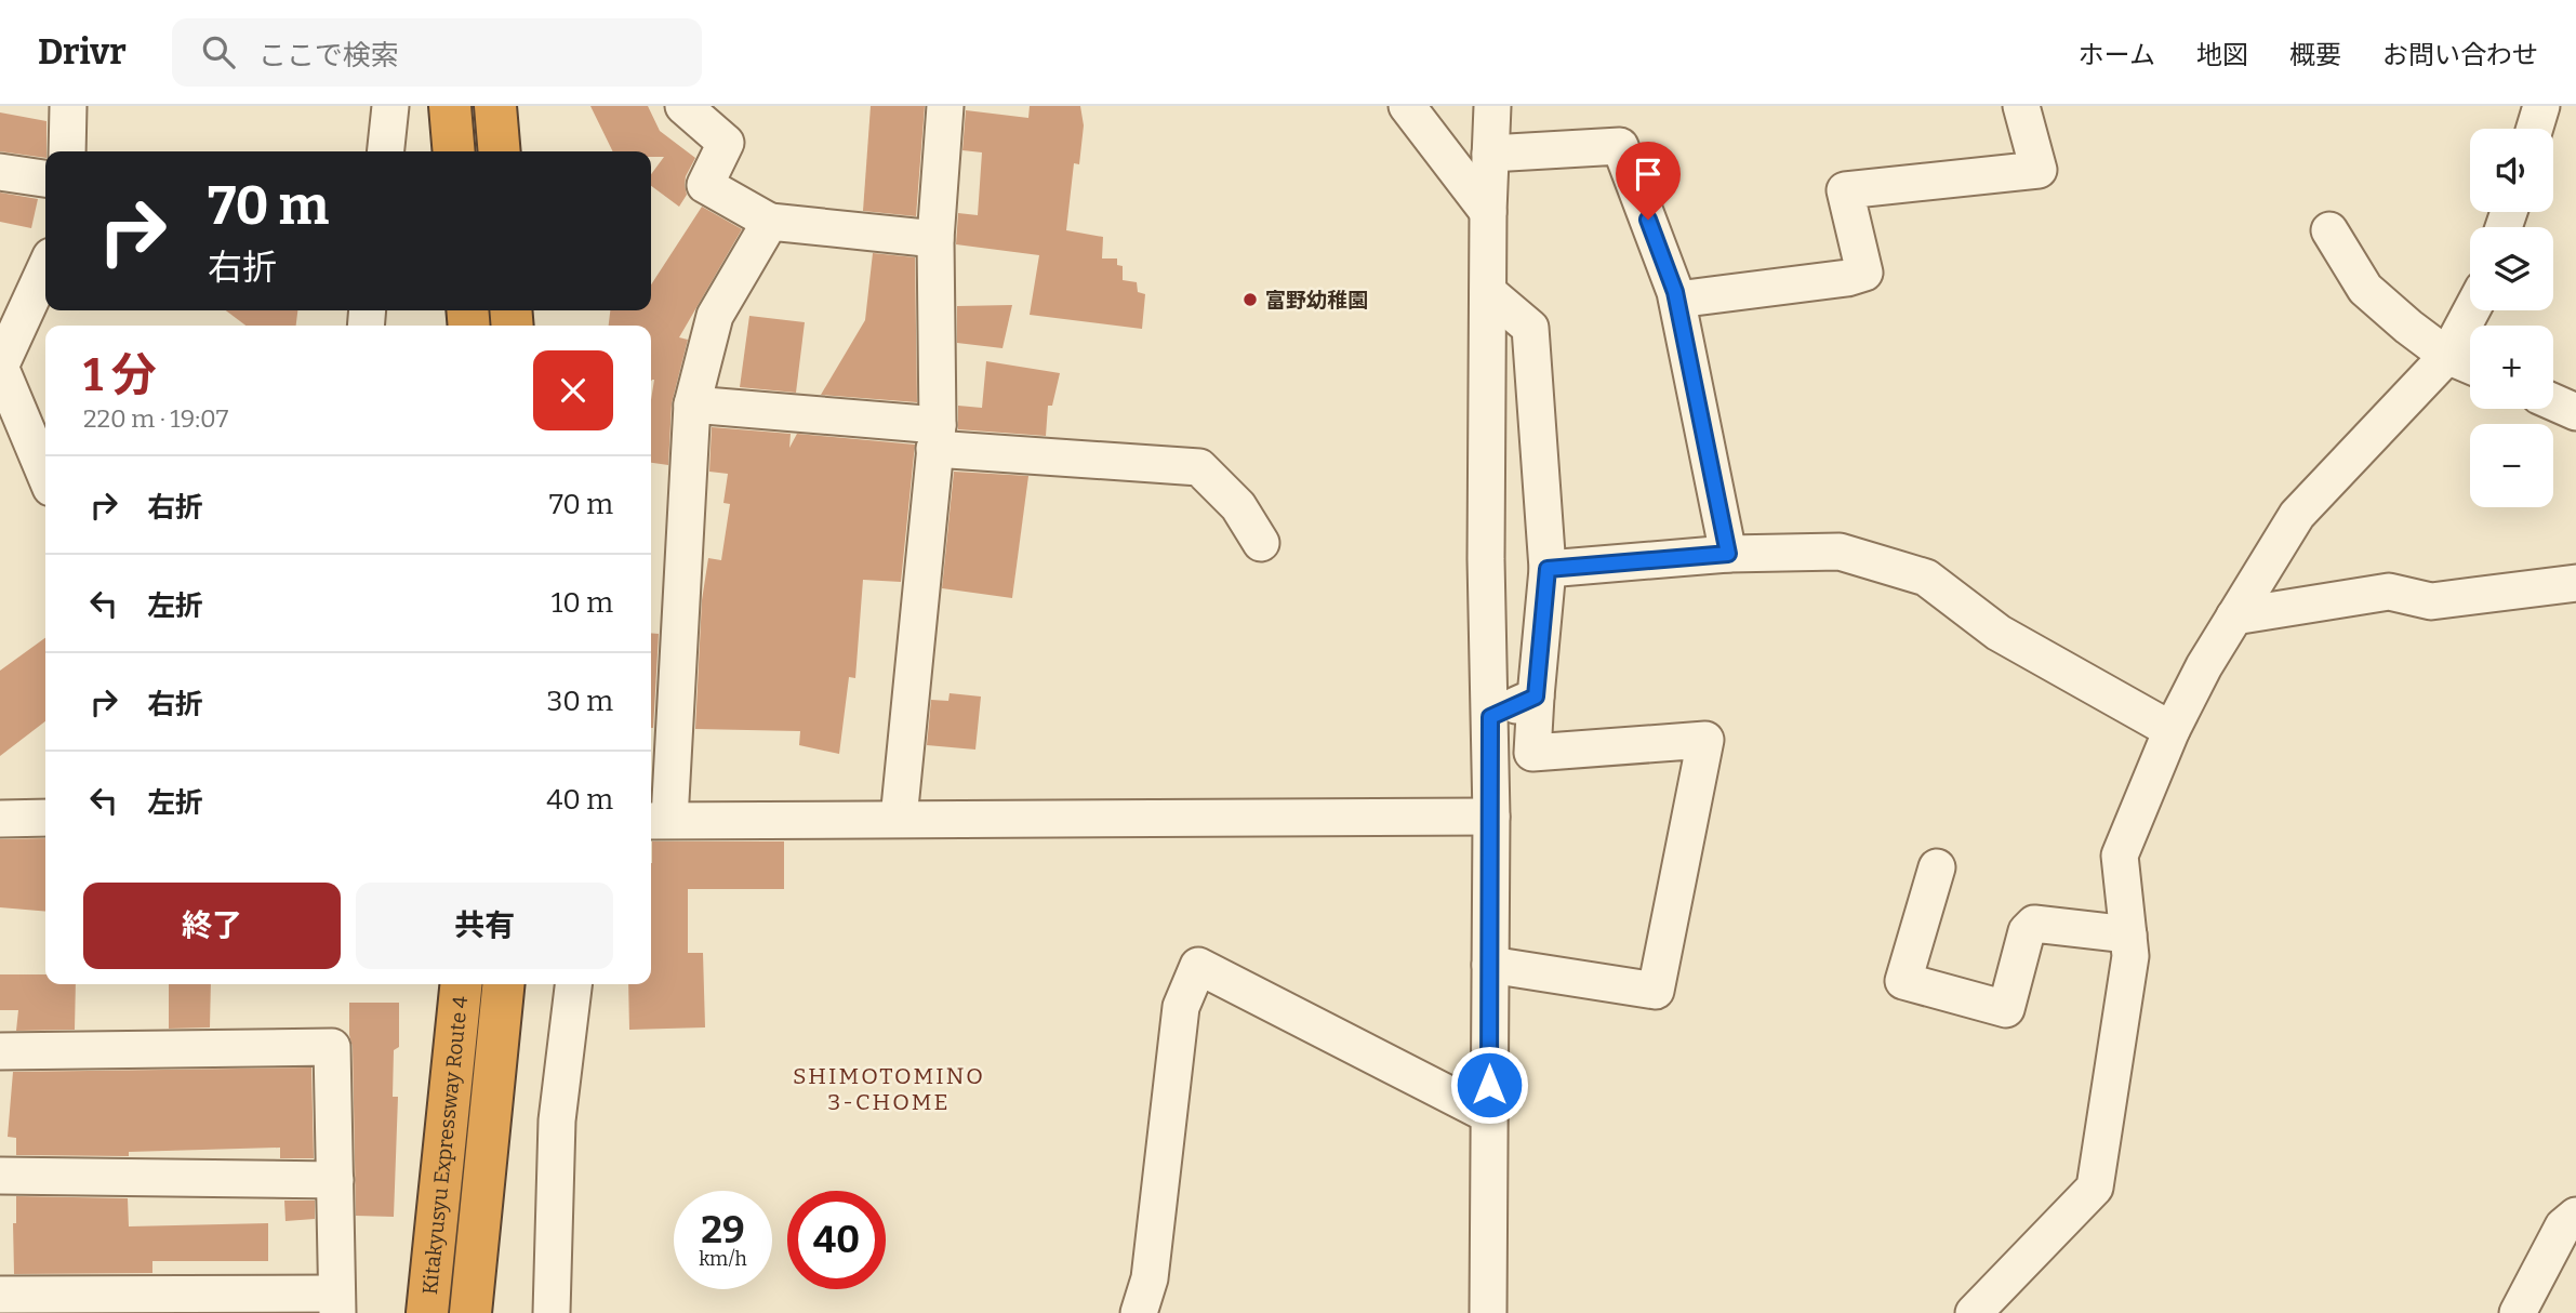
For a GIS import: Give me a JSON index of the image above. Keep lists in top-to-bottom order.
{
  "streets": {
    "highway": ["Kitakyusyu Expressway Route 4"]
  },
  "districts": ["SHIMOTOMINO 3-CHOME"],
  "places": ["富野幼稚園"],
  "page": {
    "header": "Drivr",
    "search": "ここで検索",
    "nav": [
      "ホーム",
      "地図",
      "概要",
      "お問い合わせ"
    ],
    "map_buttons": ["+", "−"],
    "turn": ["70 m", "右折"],
    "heading": ["1 分", "220 m · 19:07"],
    "list": [
      {
        "name": "右折",
        "value": "70 m"
      },
      {
        "name": "左折",
        "value": "10 m"
      },
      {
        "name": "右折",
        "value": "30 m"
      },
      {
        "name": "左折",
        "value": "40 m"
      }
    ],
    "buttons": ["終了", "共有"],
    "speed": "29 km/h",
    "limit": "40"
  }
}
